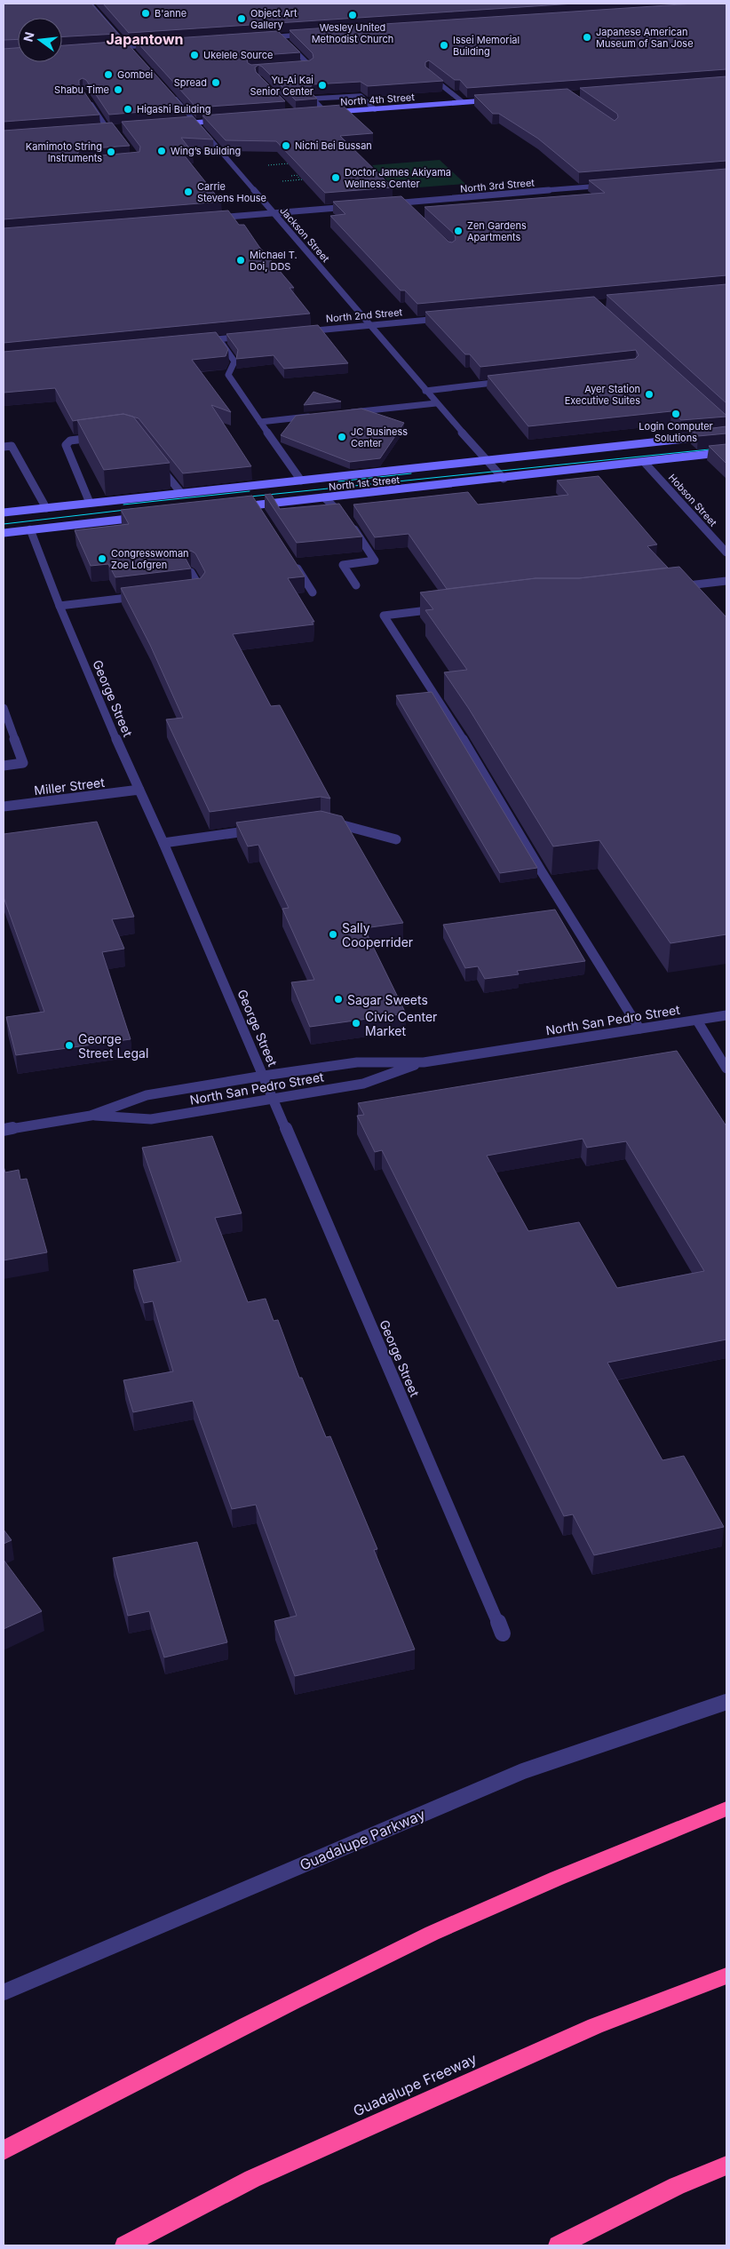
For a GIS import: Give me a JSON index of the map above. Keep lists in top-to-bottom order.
{
  "streets": {
    "highway": ["Guadalupe Freeway"],
    "main road": ["North 4th Street", "North 1st Street"],
    "street": [
      "North 3rd Street",
      "Jackson Street",
      "North 2nd Street",
      "Hobson Street",
      "George Street",
      "Miller Street",
      "North San Pedro Street",
      "Guadalupe Parkway"
    ]
  },
  "crossings": [
    ["Jackson Street", "North 2nd Street"],
    ["Jackson Street", "North 1st Street"],
    ["North 1st Street", "Hobson Street"],
    ["George Street", "Miller Street"],
    ["George Street", "North San Pedro Street"]
  ],
  "districts": ["Japantown"],
  "places": [
    "B'anne",
    "Wesley United Methodist Church",
    "Object Art Gallery",
    "Japanese American Museum of San Jose",
    "Issei Memorial Building",
    "Ukelele Source",
    "Gombei",
    "Spread",
    "Yu-Ai Kai Senior Center",
    "Shabu Time",
    "Higashi Building",
    "Nichi Bei Bussan",
    "Wing’s Building",
    "Kamimoto String Instruments",
    "Doctor James Akiyama Wellness Center",
    "Carrie Stevens House",
    "Zen Gardens Apartments",
    "Michael T. Doi, DDS",
    "Ayer Station Executive Suites",
    "Login Computer Solutions",
    "JC Business Center",
    "Congresswoman Zoe Lofgren",
    "Sally Cooperrider",
    "Sagar Sweets",
    "Civic Center Market",
    "George Street Legal"
  ],
  "north": "left"
}
